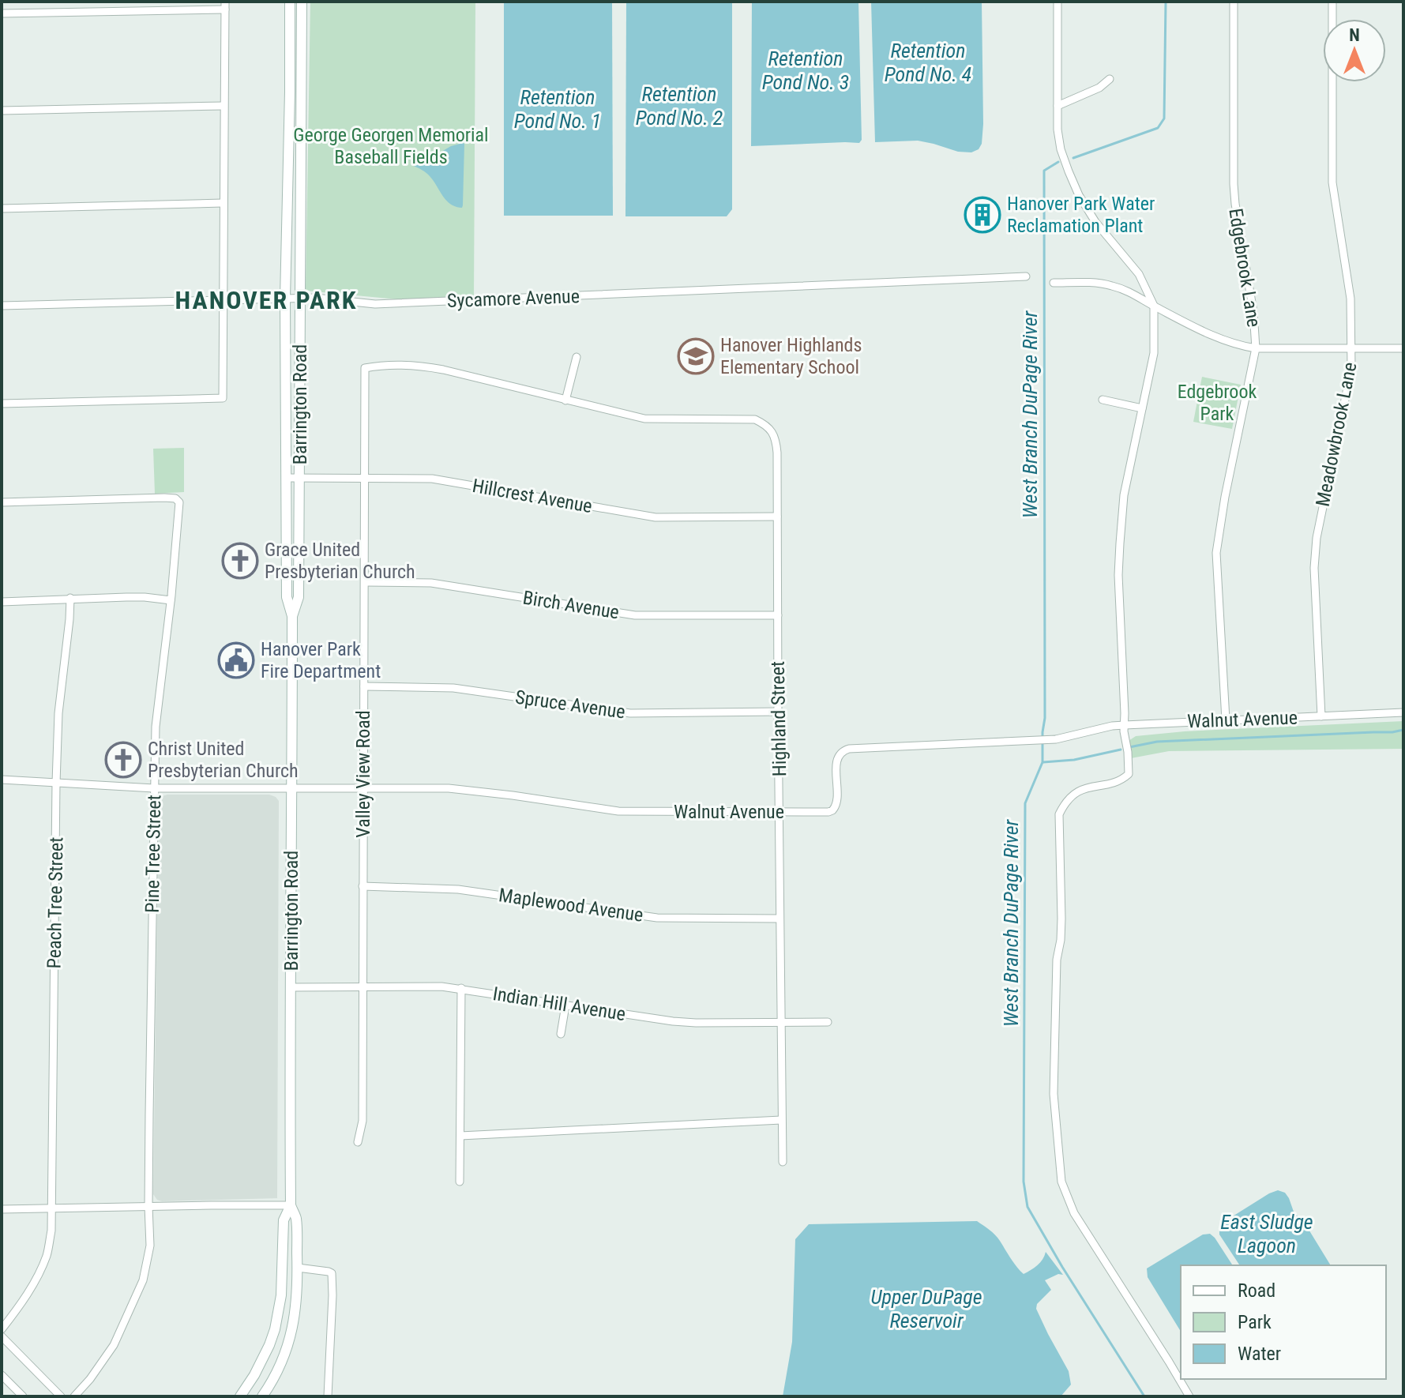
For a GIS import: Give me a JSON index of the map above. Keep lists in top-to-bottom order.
{
  "streets": {
    "main road": ["Barrington Road"],
    "street": [
      "Edgebrook Lane",
      "Sycamore Avenue",
      "Meadowbrook Lane",
      "Hillcrest Avenue",
      "Birch Avenue",
      "Spruce Avenue",
      "Highland Street",
      "Walnut Avenue",
      "Valley View Road",
      "Pine Tree Street",
      "Peach Tree Street",
      "Maplewood Avenue",
      "Indian Hill Avenue"
    ]
  },
  "crossings": [
    ["Edgebrook Lane", "Walnut Avenue"],
    ["Sycamore Avenue", "Barrington Road"],
    ["Barrington Road", "Hillcrest Avenue"],
    ["Barrington Road", "Walnut Avenue"],
    ["Barrington Road", "Indian Hill Avenue"],
    ["Meadowbrook Lane", "Walnut Avenue"],
    ["Hillcrest Avenue", "Highland Street"],
    ["Hillcrest Avenue", "Valley View Road"],
    ["Birch Avenue", "Highland Street"],
    ["Birch Avenue", "Valley View Road"],
    ["Spruce Avenue", "Highland Street"],
    ["Spruce Avenue", "Valley View Road"],
    ["Highland Street", "Walnut Avenue"],
    ["Highland Street", "Valley View Road"],
    ["Highland Street", "Maplewood Avenue"],
    ["Highland Street", "Indian Hill Avenue"],
    ["Walnut Avenue", "Valley View Road"],
    ["Walnut Avenue", "Pine Tree Street"],
    ["Walnut Avenue", "Peach Tree Street"],
    ["Valley View Road", "Maplewood Avenue"],
    ["Valley View Road", "Indian Hill Avenue"]
  ],
  "districts": ["HANOVER PARK"],
  "water": [
    "Retention Pond No. 4",
    "Retention Pond No. 3",
    "Retention Pond No. 2",
    "Retention Pond No. 1",
    "West Branch DuPage River",
    "East Sludge Lagoon",
    "Upper DuPage Reservoir"
  ],
  "parks": ["George Georgen Memorial Baseball Fields", "Edgebrook Park"],
  "places": {
    "building": ["Hanover Park Water Reclamation Plant"],
    "school or university": ["Hanover Highlands Elementary School"],
    "church": ["Grace United Presbyterian Church", "Christ United Presbyterian Church"],
    "public building": ["Hanover Park Fire Department"]
  },
  "legend": ["Road", "Park", "Water"],
  "north": "top"
}
